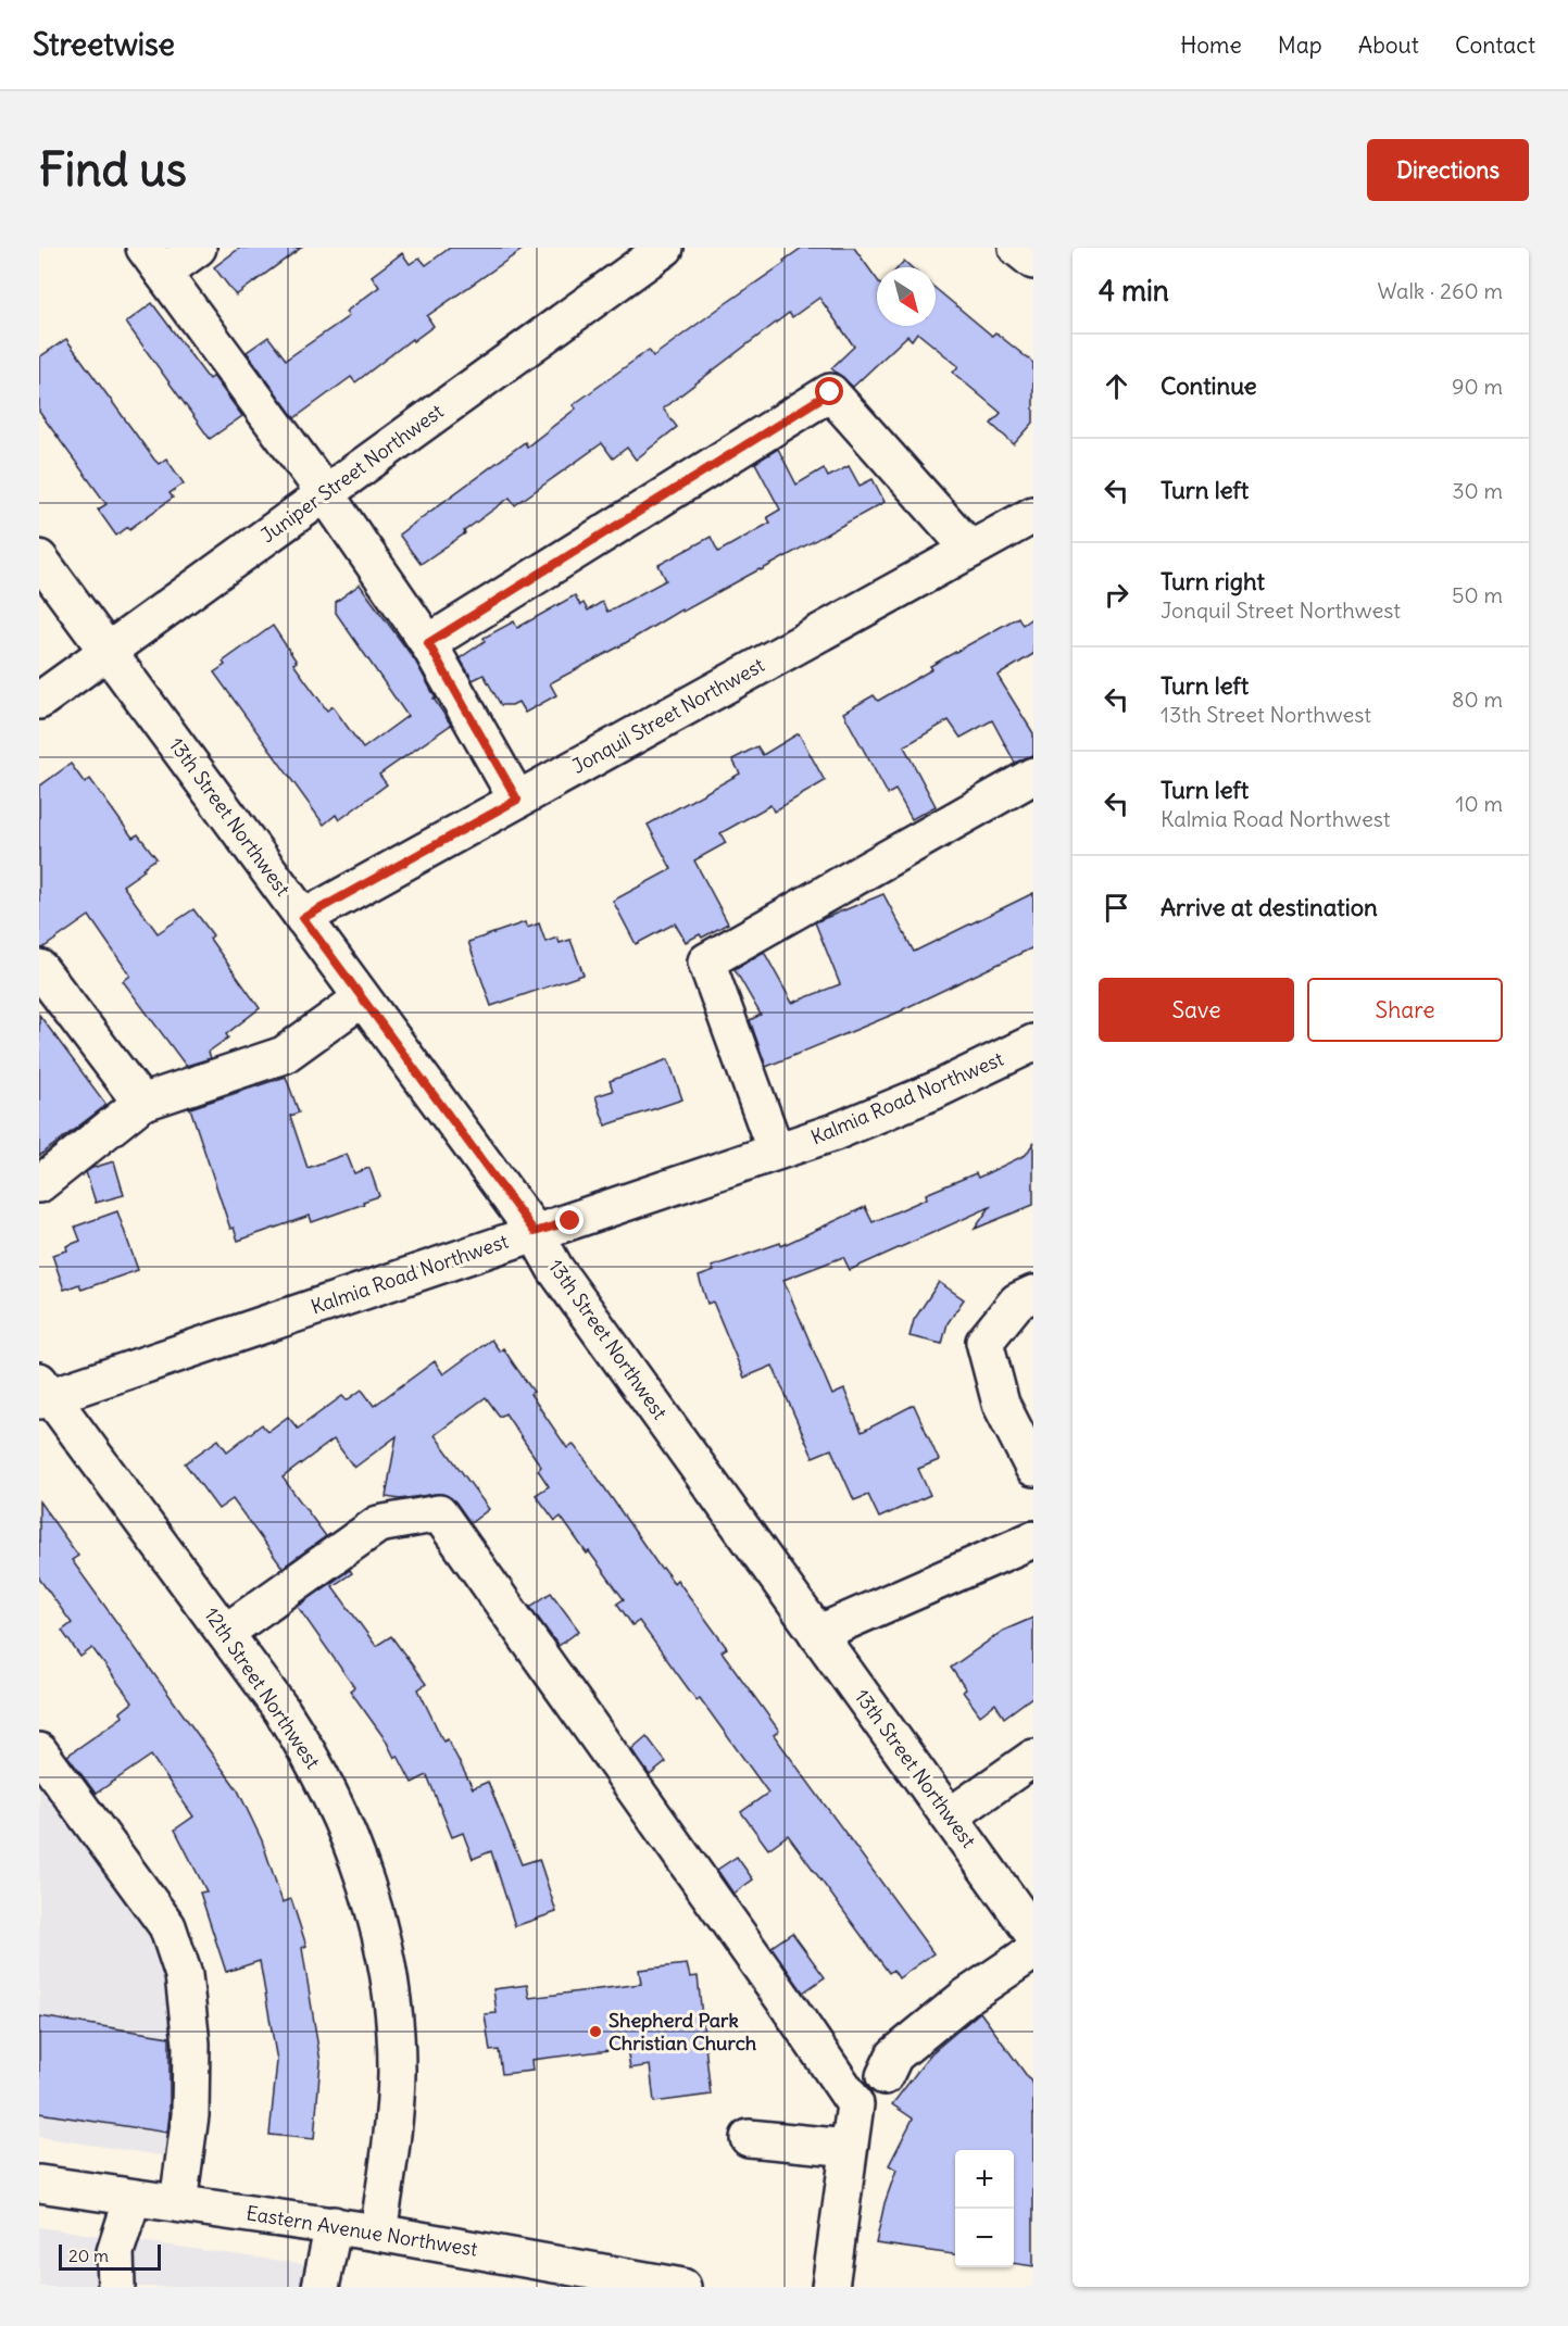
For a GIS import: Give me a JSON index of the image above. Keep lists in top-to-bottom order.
{
  "streets": {
    "street": [
      "Juniper Street Northwest",
      "Jonquil Street Northwest",
      "13th Street Northwest",
      "Kalmia Road Northwest",
      "12th Street Northwest",
      "Eastern Avenue Northwest"
    ]
  },
  "crossings": [
    ["Juniper Street Northwest", "13th Street Northwest"],
    ["Jonquil Street Northwest", "13th Street Northwest"],
    ["13th Street Northwest", "Kalmia Road Northwest"],
    ["Kalmia Road Northwest", "12th Street Northwest"],
    ["12th Street Northwest", "Eastern Avenue Northwest"]
  ],
  "places": ["Shepherd Park Christian Church"],
  "scale_bar": "20 m",
  "north": "bottom right",
  "page": {
    "header": "Streetwise",
    "nav": [
      "Home",
      "Map",
      "About",
      "Contact"
    ],
    "buttons": [
      "Directions",
      ["Save", "Share"]
    ],
    "title": "Find us",
    "heading": ["4 min", "Walk · 260 m"],
    "list": [
      ["Continue", "90 m"],
      ["Turn left", "30 m"],
      ["Turn right", "Jonquil Street Northwest", "50 m"],
      ["Turn left", "13th Street Northwest", "80 m"],
      ["Turn left", "Kalmia Road Northwest", "10 m"],
      "Arrive at destination"
    ],
    "map_buttons": ["+", "−"],
    "scale": "20 m"
  }
}
